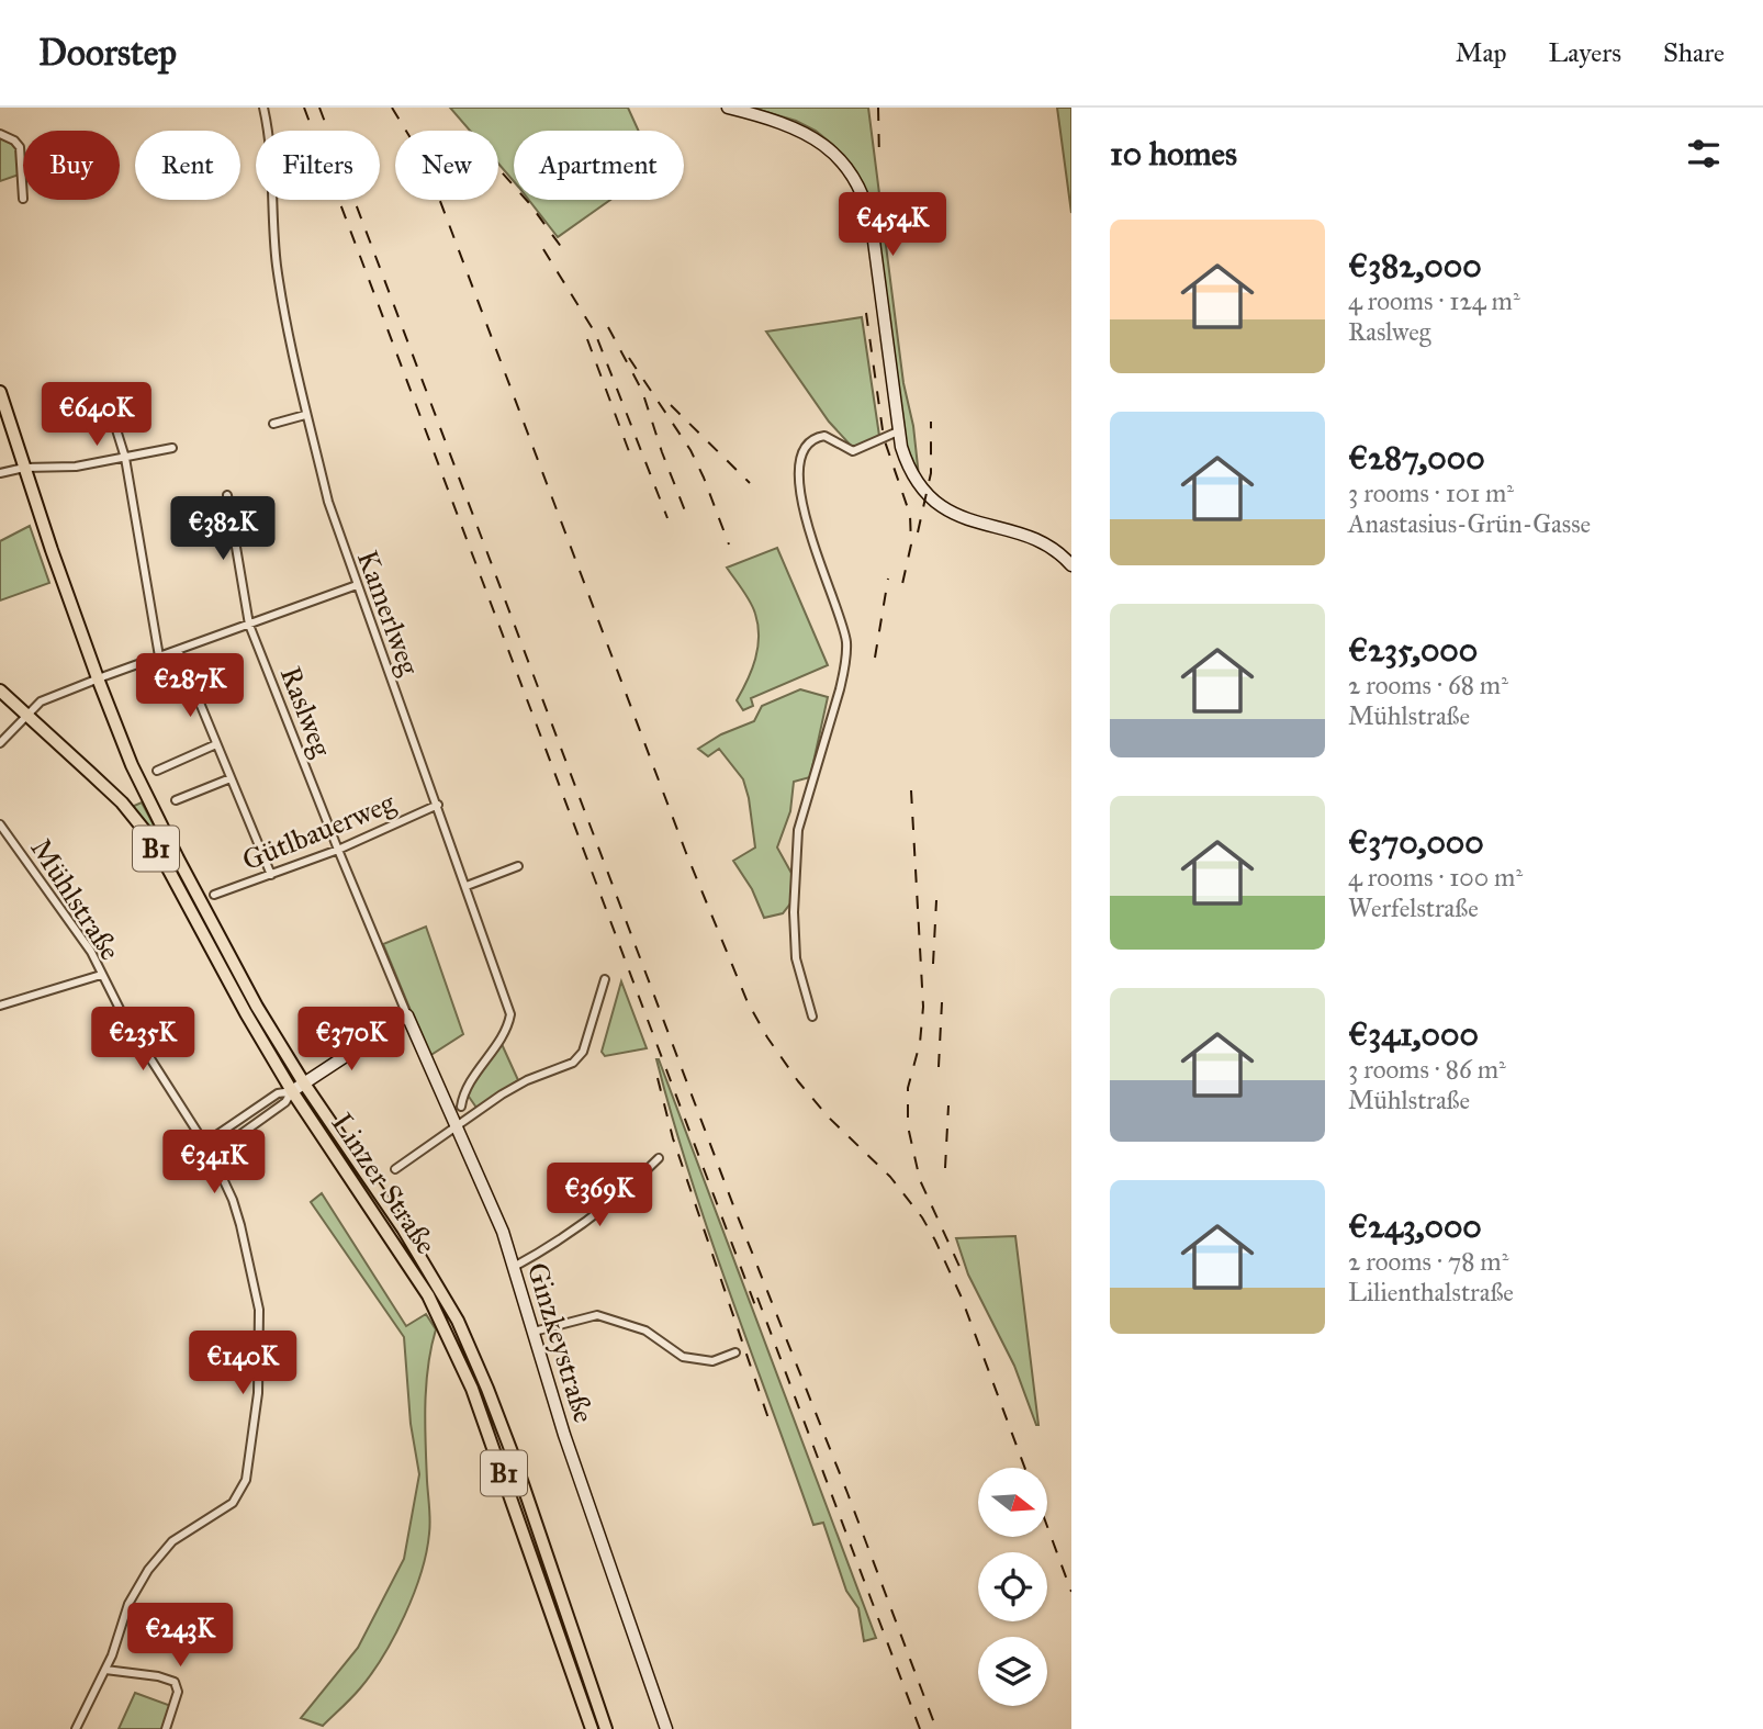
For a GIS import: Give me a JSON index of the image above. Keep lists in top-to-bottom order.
{
  "streets": {
    "main road": ["B1", "Linzer Straße"],
    "street": [
      "Kamerlweg",
      "Raslweg",
      "Gütlbauerweg",
      "Mühlstraße",
      "Ginzkeystraße"
    ]
  },
  "crossings": [
    ["Kamerlweg", "Gütlbauerweg"],
    ["Raslweg", "Gütlbauerweg"],
    ["Raslweg", "Ginzkeystraße"],
    ["Gütlbauerweg", "Ginzkeystraße"]
  ],
  "north": "right",
  "page": {
    "header": "Doorstep",
    "nav": ["Map", "Layers", "Share"],
    "heading": "10 homes",
    "chip": [
      "Buy",
      "Rent",
      "Filters",
      "New",
      "Apartment"
    ],
    "price": [
      "€454K",
      "€640K",
      "€382K",
      "€287K",
      "€235K",
      "€370K",
      "€341K",
      "€369K",
      "€140K",
      "€243K"
    ],
    "list": [
      {
        "name": "€382,000",
        "note": "4 rooms · 124 m² · Raslweg"
      },
      {
        "name": "€287,000",
        "note": "3 rooms · 101 m² · Anastasius-Grün-Gasse"
      },
      {
        "name": "€235,000",
        "note": "2 rooms · 68 m² · Mühlstraße"
      },
      {
        "name": "€370,000",
        "note": "4 rooms · 100 m² · Werfelstraße"
      },
      {
        "name": "€341,000",
        "note": "3 rooms · 86 m² · Mühlstraße"
      },
      {
        "name": "€243,000",
        "note": "2 rooms · 78 m² · Lilienthalstraße"
      }
    ]
  }
}
